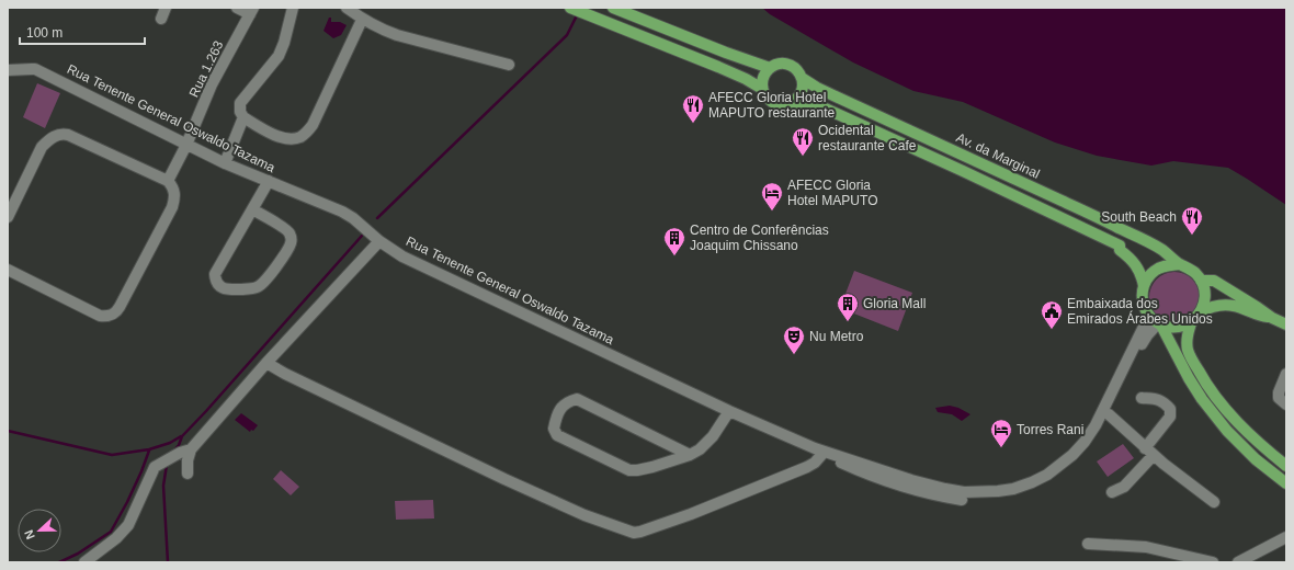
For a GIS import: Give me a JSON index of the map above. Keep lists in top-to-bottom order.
{
  "streets": {
    "main road": ["Av. da Marginal"],
    "street": ["Rua 1.263", "Rua Tenente General Oswaldo Tazama"]
  },
  "crossings": [
    ["Rua 1.263", "Rua Tenente General Oswaldo Tazama"],
    ["Rua Tenente General Oswaldo Tazama", "Av. da Marginal"]
  ],
  "places": {
    "restaurant": ["AFECC Gloria Hotel MAPUTO restaurante", "Ocidental restaurante Cafe", "South Beach"],
    "hotel": ["AFECC Gloria Hotel MAPUTO", "Torres Rani"],
    "building": ["Centro de Conferências Joaquim Chissano", "Gloria Mall"],
    "public building": ["Embaixada dos Emirados Árabes Unidos"],
    "theatre": ["Nu Metro"]
  },
  "scale_bar": "100 m",
  "north": "left"
}
